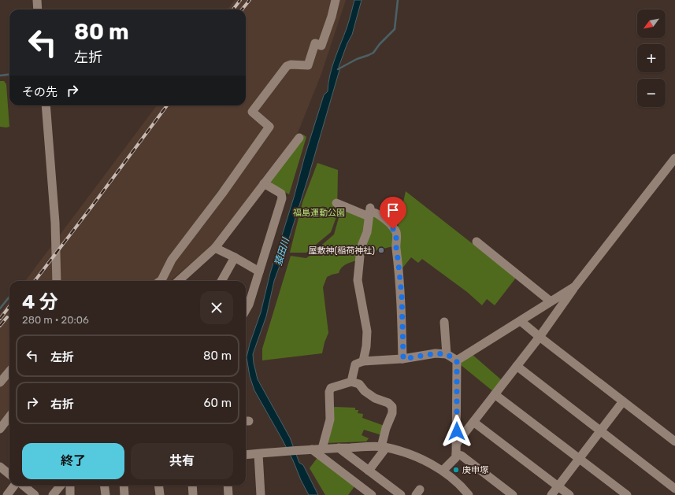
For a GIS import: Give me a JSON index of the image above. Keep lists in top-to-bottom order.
{
  "water": ["猿田川"],
  "parks": ["福島運動公園"],
  "places": ["屋敷神(稲荷神社)", "庚申塚"],
  "north": "bottom left",
  "page": {
    "map_buttons": ["+", "−"],
    "turn": ["80 m", "左折"],
    "then": "その先",
    "heading": ["4 分", "280 m · 20:06"],
    "list": [
      {
        "name": "左折",
        "value": "80 m"
      },
      {
        "name": "右折",
        "value": "60 m"
      }
    ],
    "buttons": ["終了", "共有"]
  }
}
